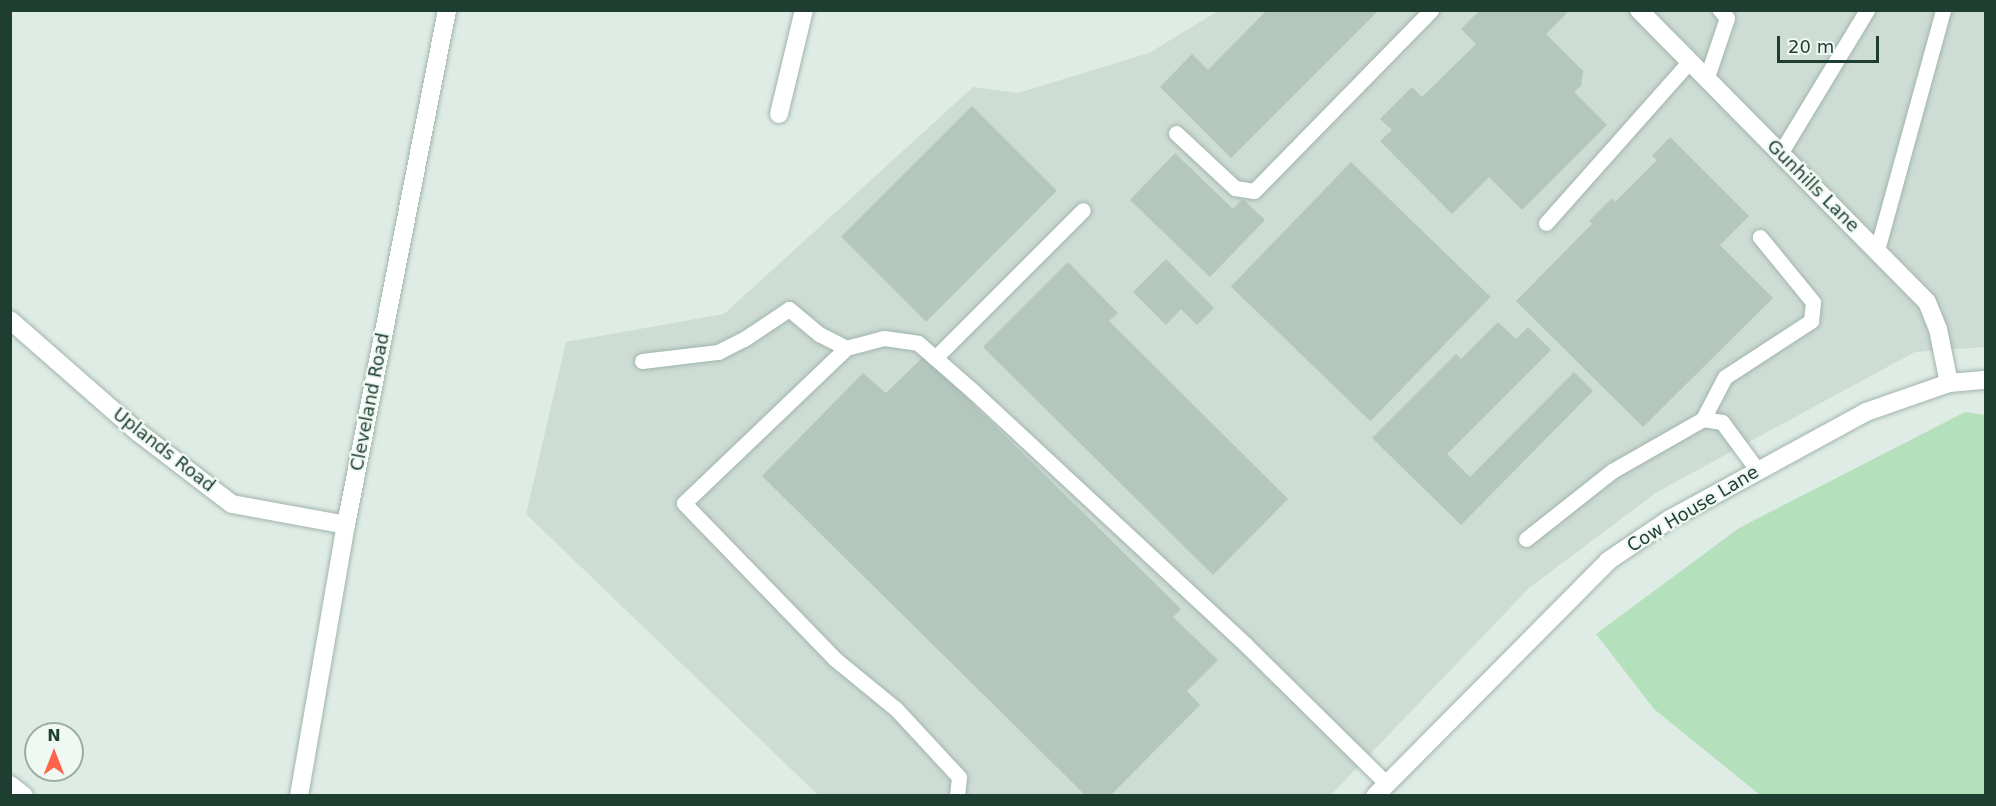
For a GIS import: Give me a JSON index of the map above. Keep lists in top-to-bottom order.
{
  "streets": {
    "street": [
      "Gunhills Lane",
      "Cleveland Road",
      "Uplands Road",
      "Cow House Lane"
    ]
  },
  "crossings": [
    ["Gunhills Lane", "Cow House Lane"],
    ["Cleveland Road", "Uplands Road"]
  ],
  "scale_bar": "20 m",
  "north": "top"
}
